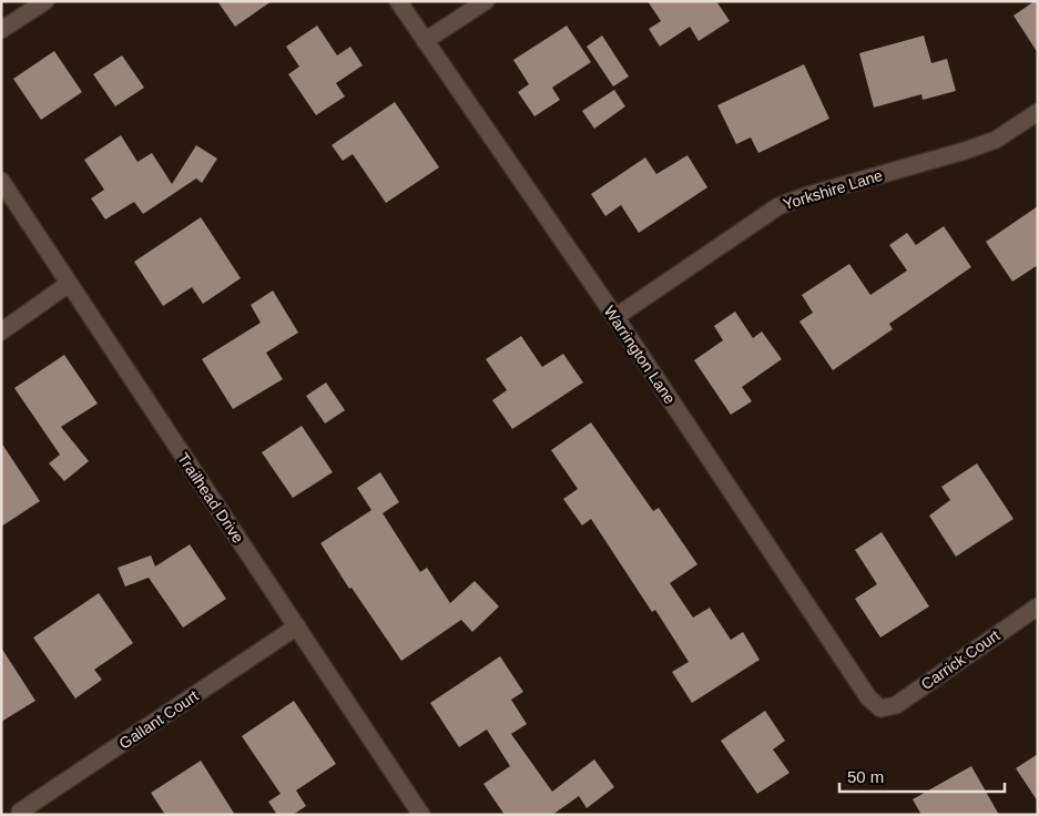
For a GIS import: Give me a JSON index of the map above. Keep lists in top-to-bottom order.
{
  "streets": {
    "street": [
      "Yorkshire Lane",
      "Warrington Lane",
      "Trailhead Drive",
      "Carrick Court",
      "Gallant Court"
    ]
  },
  "crossings": [
    ["Yorkshire Lane", "Warrington Lane"],
    ["Warrington Lane", "Carrick Court"],
    ["Trailhead Drive", "Gallant Court"]
  ],
  "scale_bar": "50 m"
}
